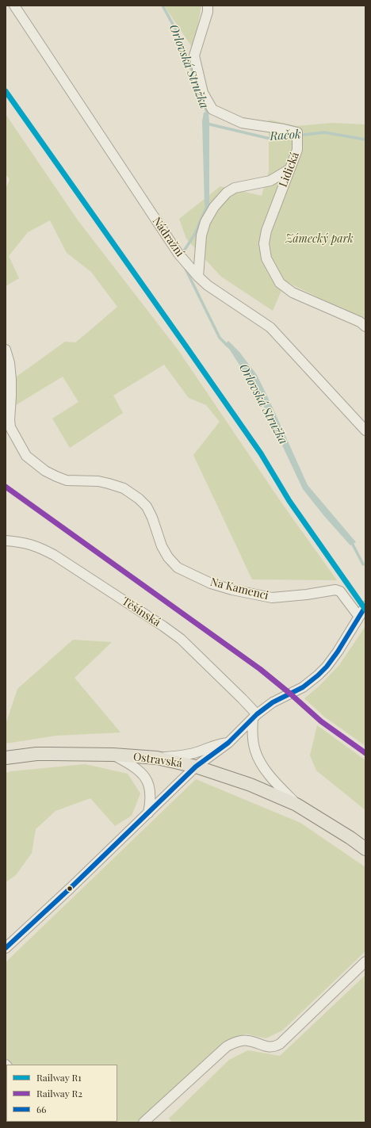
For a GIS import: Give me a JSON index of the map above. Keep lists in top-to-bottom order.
{
  "streets": {
    "main road": ["Ostravská"],
    "street": [
      "Lidická",
      "Nádražní",
      "Na Kamenci",
      "Těšínská"
    ]
  },
  "water": ["Orlovská Stružka", "Račok"],
  "parks": ["Zámecký park"],
  "lines": ["rail line R1", "rail line R2", "transit line 66"],
  "legend": ["Railway R1", "Railway R2", "66"]
}
